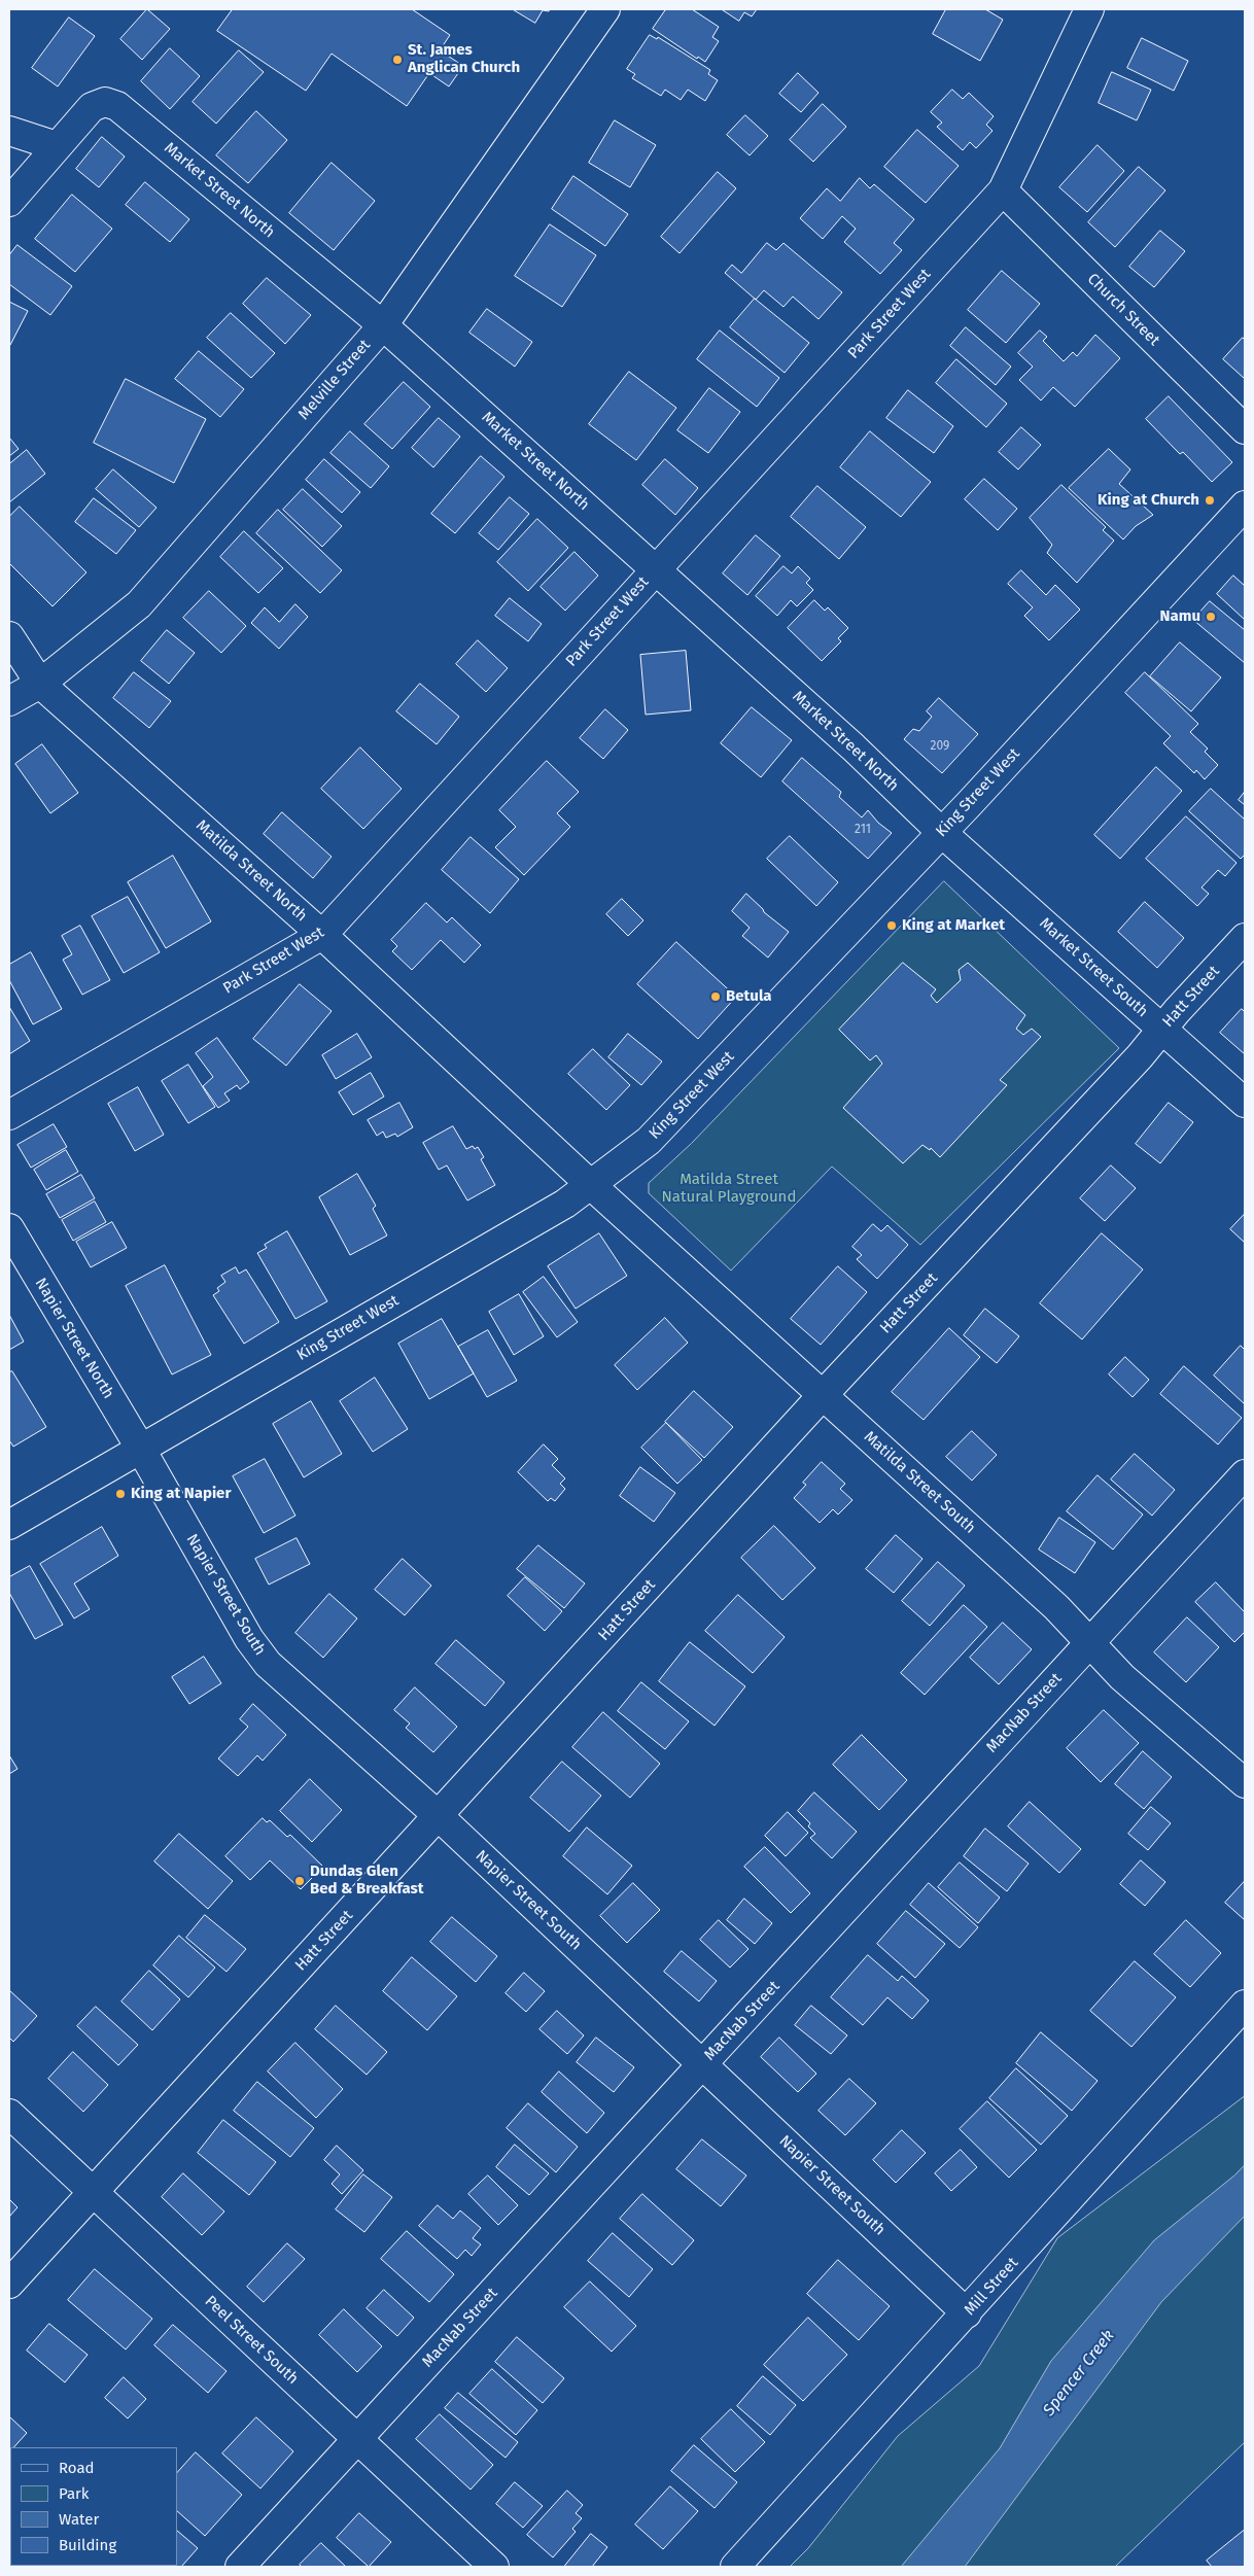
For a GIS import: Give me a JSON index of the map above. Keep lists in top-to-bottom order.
{
  "streets": {
    "street": [
      "Market Street North",
      "Church Street",
      "Park Street West",
      "Melville Street",
      "King Street West",
      "Matilda Street North",
      "Market Street South",
      "Hatt Street",
      "Napier Street North",
      "Matilda Street South",
      "Napier Street South",
      "MacNab Street",
      "Mill Street",
      "Peel Street South"
    ]
  },
  "crossings": [
    ["Market Street North", "Park Street West"],
    ["Market Street North", "Melville Street"],
    ["Market Street North", "King Street West"],
    ["Market Street North", "Market Street South"],
    ["Church Street", "Park Street West"],
    ["Park Street West", "Matilda Street North"],
    ["Melville Street", "Matilda Street North"],
    ["King Street West", "Matilda Street North"],
    ["King Street West", "Market Street South"],
    ["King Street West", "Napier Street North"],
    ["King Street West", "Matilda Street South"],
    ["King Street West", "Napier Street South"],
    ["Matilda Street North", "Matilda Street South"],
    ["Market Street South", "Hatt Street"],
    ["Hatt Street", "Matilda Street South"],
    ["Hatt Street", "Napier Street South"],
    ["Hatt Street", "Peel Street South"],
    ["Napier Street North", "Napier Street South"],
    ["Matilda Street South", "MacNab Street"],
    ["Napier Street South", "MacNab Street"],
    ["Napier Street South", "Mill Street"],
    ["MacNab Street", "Peel Street South"]
  ],
  "water": ["Spencer Creek"],
  "parks": ["Matilda Street Natural Playground"],
  "places": [
    "St. James Anglican Church",
    "King at Church",
    "Namu",
    "King at Market",
    "Betula",
    "King at Napier",
    "Dundas Glen Bed & Breakfast"
  ],
  "house_numbers": ["209", "211"],
  "legend": [
    "Road",
    "Park",
    "Water",
    "Building"
  ]
}
